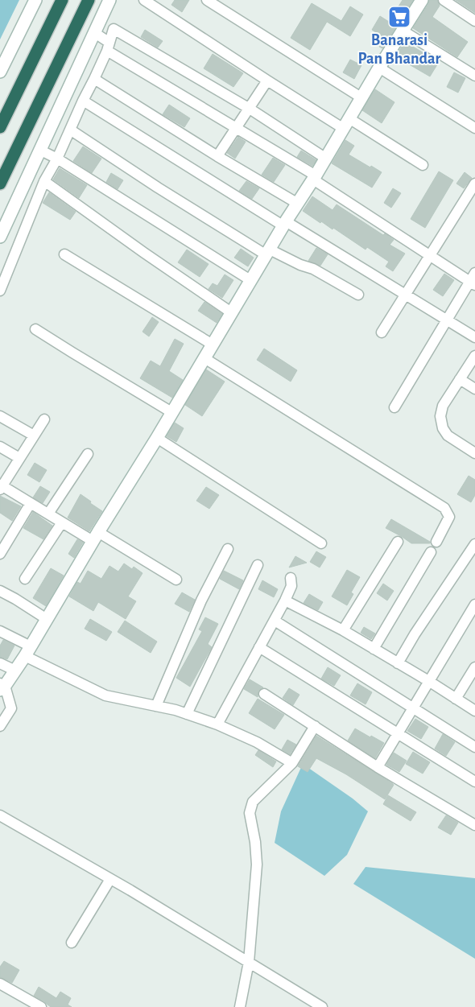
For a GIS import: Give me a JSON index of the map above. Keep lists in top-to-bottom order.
{
  "places": {
    "supermarket": ["Banarasi Pan Bhandar"]
  }
}
